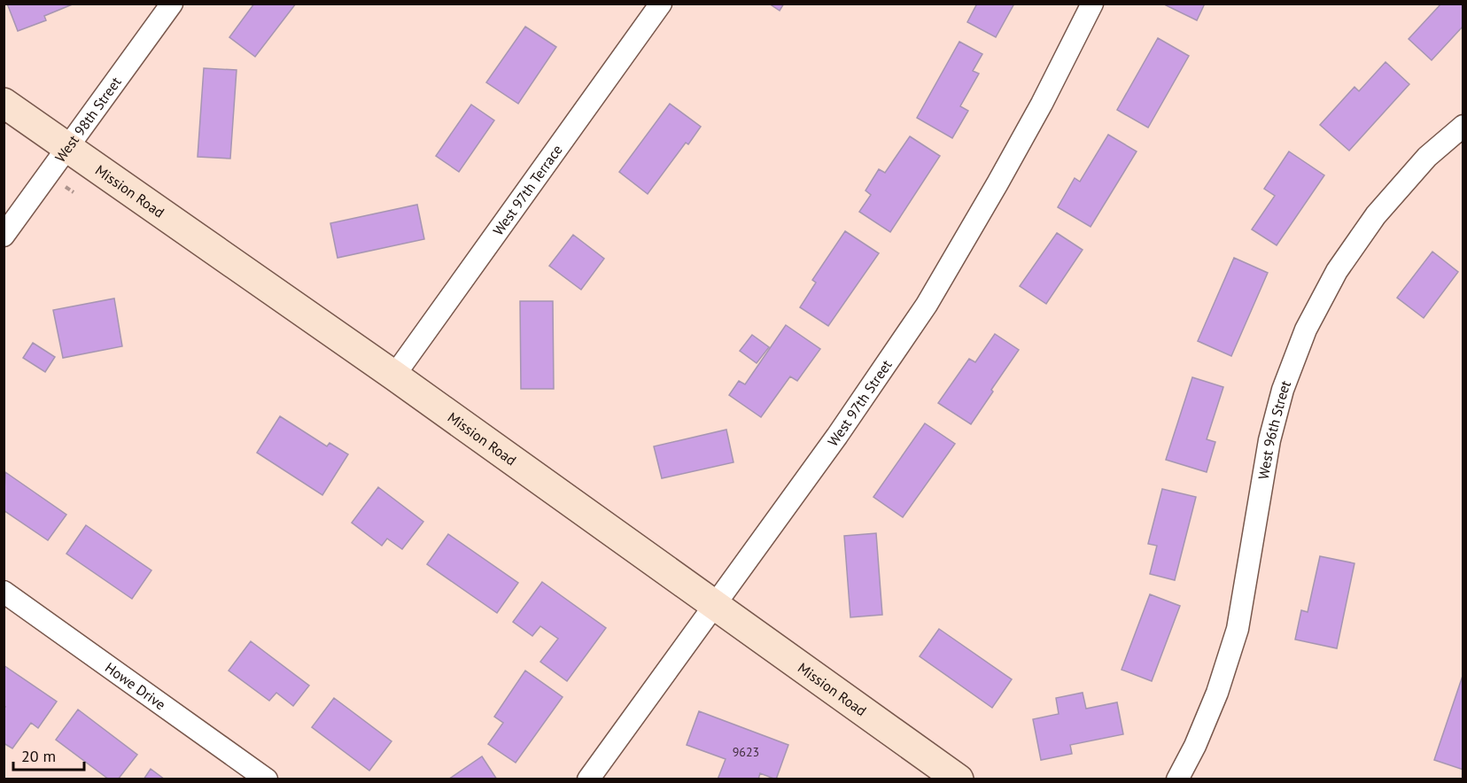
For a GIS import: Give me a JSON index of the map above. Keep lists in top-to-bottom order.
{
  "streets": {
    "main road": ["Mission Road"],
    "street": [
      "West 98th Street",
      "West 97th Terrace",
      "West 97th Street",
      "West 96th Street",
      "Howe Drive"
    ]
  },
  "crossings": [
    ["West 98th Street", "Mission Road"],
    ["West 97th Terrace", "Mission Road"],
    ["Mission Road", "West 97th Street"]
  ],
  "house_numbers": ["9623"],
  "scale_bar": "20 m"
}
